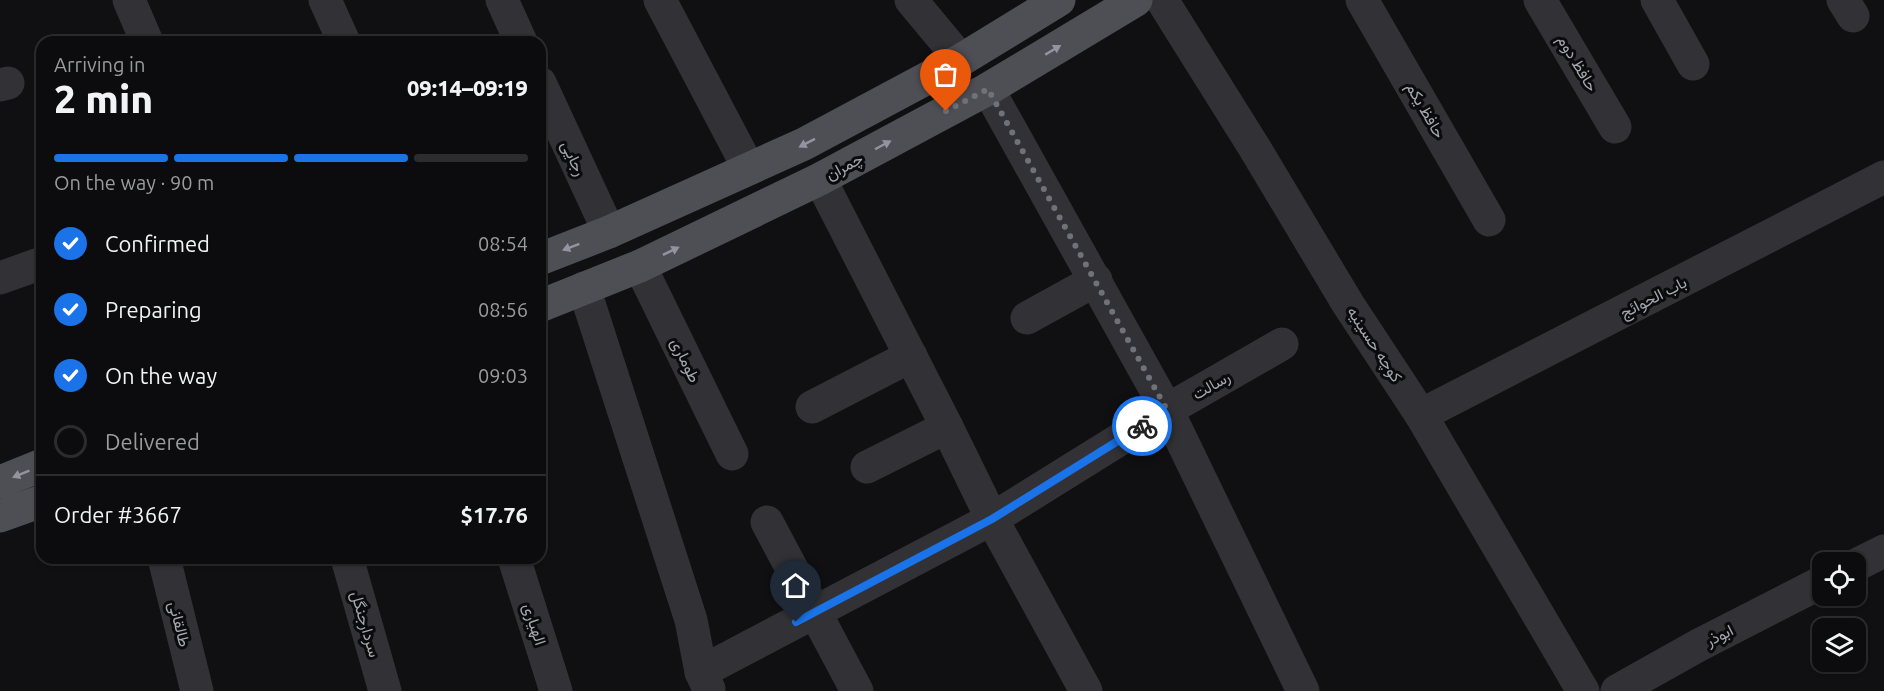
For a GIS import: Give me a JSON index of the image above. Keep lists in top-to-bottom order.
{
  "streets": {
    "main road": ["چمران"],
    "street": [
      "حافظ دوم",
      "حافظ یکم",
      "رجایی",
      "باب الحوائج",
      "کوچه حسینیه",
      "طوماری",
      "رسالت",
      "طالقانی",
      "سردارجنگل",
      "الهیاری",
      "ابوذر"
    ]
  },
  "crossings": [
    ["چمران", "طوماری"],
    ["باب الحوائج", "کوچه حسینیه"]
  ],
  "page": {
    "heading": ["2 min", "Arriving in", "09:14–09:19"],
    "panel": ["Order #3667", "$17.76"],
    "bar": "On the way · 90 m",
    "list": [
      ["Confirmed", "08:54"],
      ["Preparing", "08:56"],
      ["On the way", "09:03"],
      "Delivered"
    ]
  }
}
